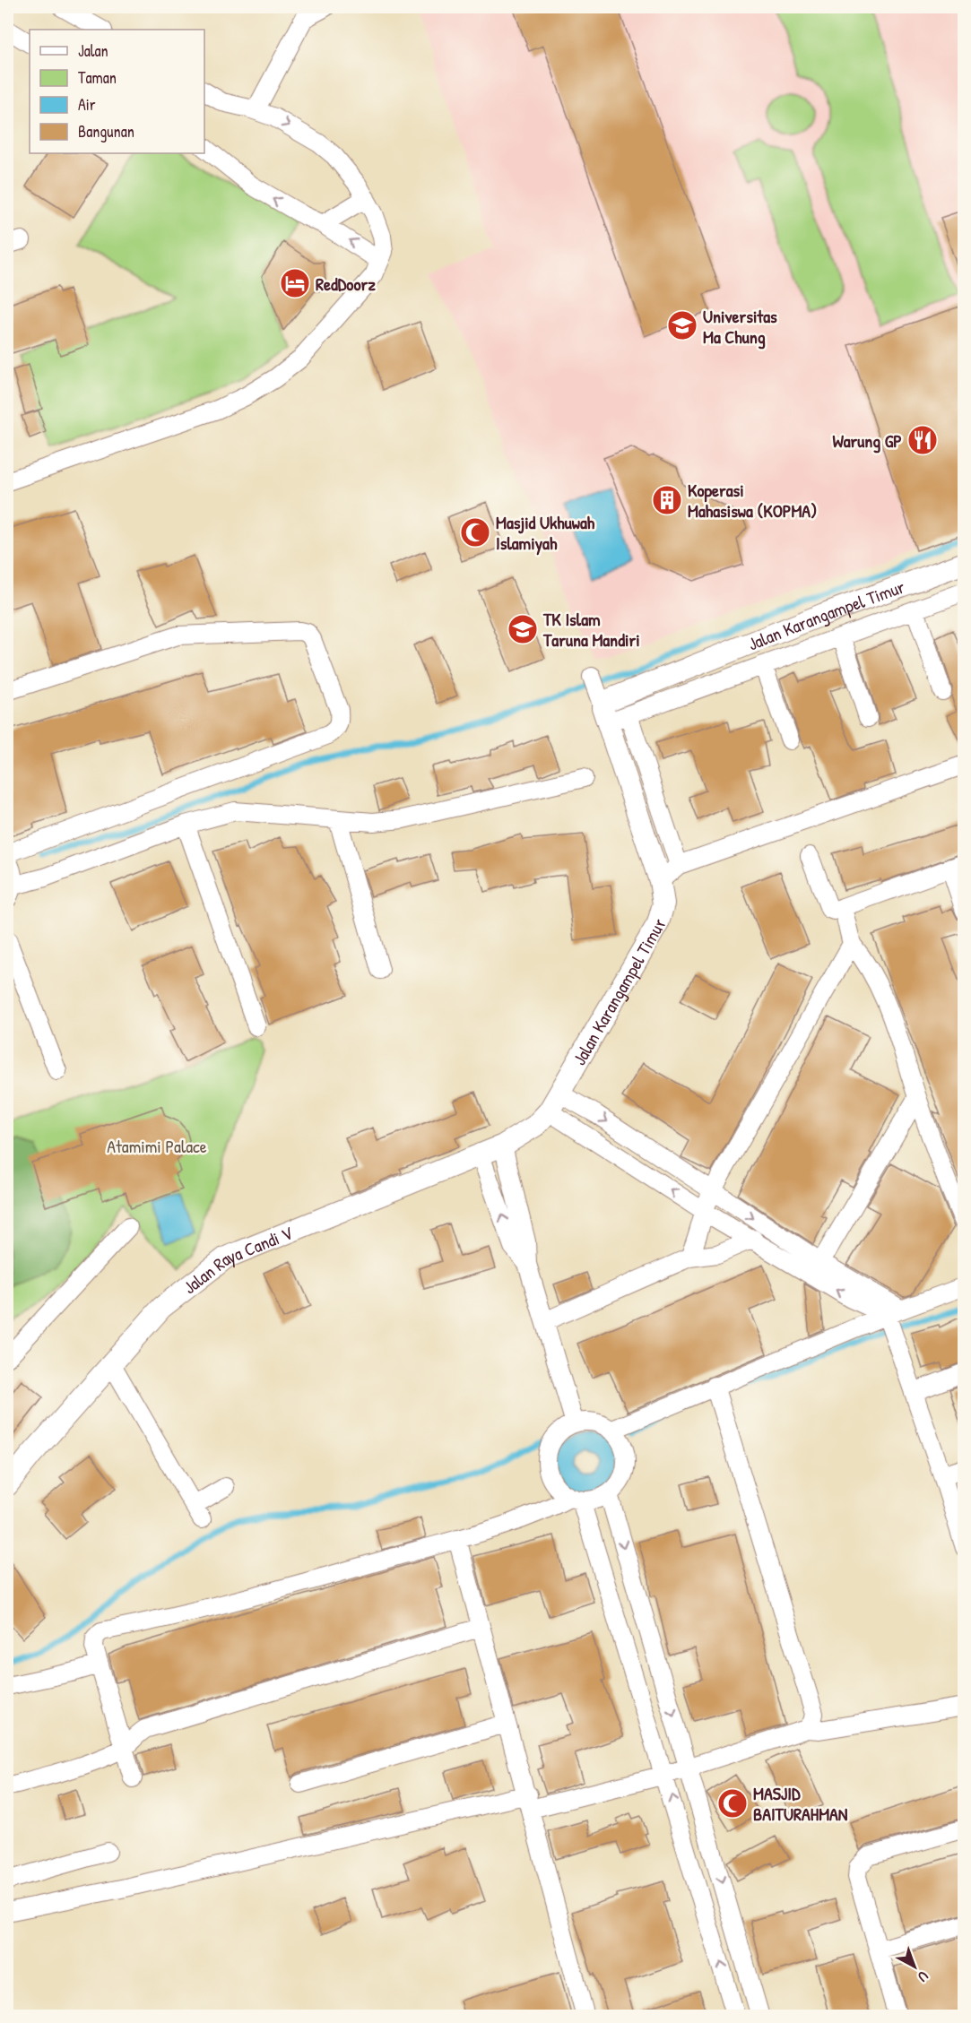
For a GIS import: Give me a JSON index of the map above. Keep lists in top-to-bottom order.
{
  "streets": {
    "street": ["Jalan Karangampel Timur", "Jalan Raya Candi V"]
  },
  "crossings": [
    ["Jalan Karangampel Timur", "Jalan Raya Candi V"]
  ],
  "parks": ["Atamimi Palace"],
  "places": {
    "hotel": ["RedDoorz"],
    "school or university": ["Universitas Ma Chung", "TK Islam Taruna Mandiri"],
    "restaurant": ["Warung GP"],
    "building": ["Koperasi Mahasiswa (KOPMA)"],
    "mosque": ["Masjid Ukhuwah Islamiyah", "MASJID BAITURAHMAN"]
  },
  "legend": [
    "Jalan",
    "Taman",
    "Air",
    "Bangunan"
  ],
  "north": "bottom right"
}
